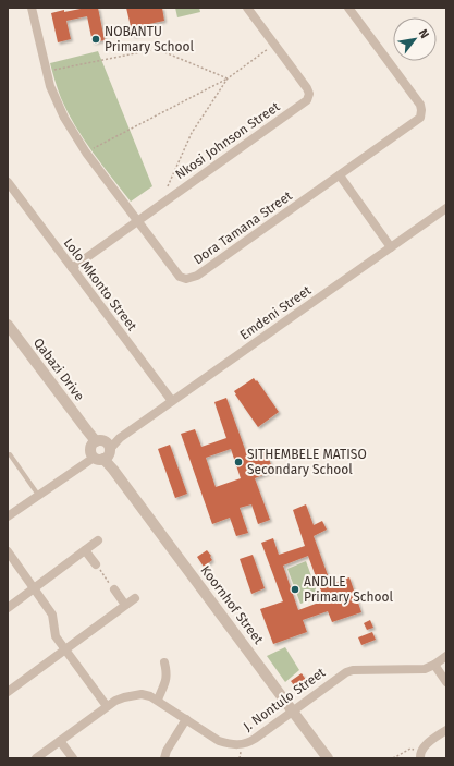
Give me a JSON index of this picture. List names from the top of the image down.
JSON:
{
  "streets": {
    "street": [
      "Nkosi Johnson Street",
      "Dora Tamana Street",
      "Lolo Mkonto Street",
      "Emdeni Street",
      "Qabazi Drive",
      "Koornhof Street",
      "J. Nontulo Street"
    ]
  },
  "crossings": [
    ["Nkosi Johnson Street", "Dora Tamana Street"],
    ["Nkosi Johnson Street", "Lolo Mkonto Street"],
    ["Lolo Mkonto Street", "Emdeni Street"],
    ["Emdeni Street", "Qabazi Drive"],
    ["Emdeni Street", "Koornhof Street"],
    ["Qabazi Drive", "Koornhof Street"],
    ["Koornhof Street", "J. Nontulo Street"]
  ],
  "places": ["NOBANTU Primary School", "SITHEMBELE MATISO Secondary School", "ANDILE Primary School"],
  "north": "top right"
}
